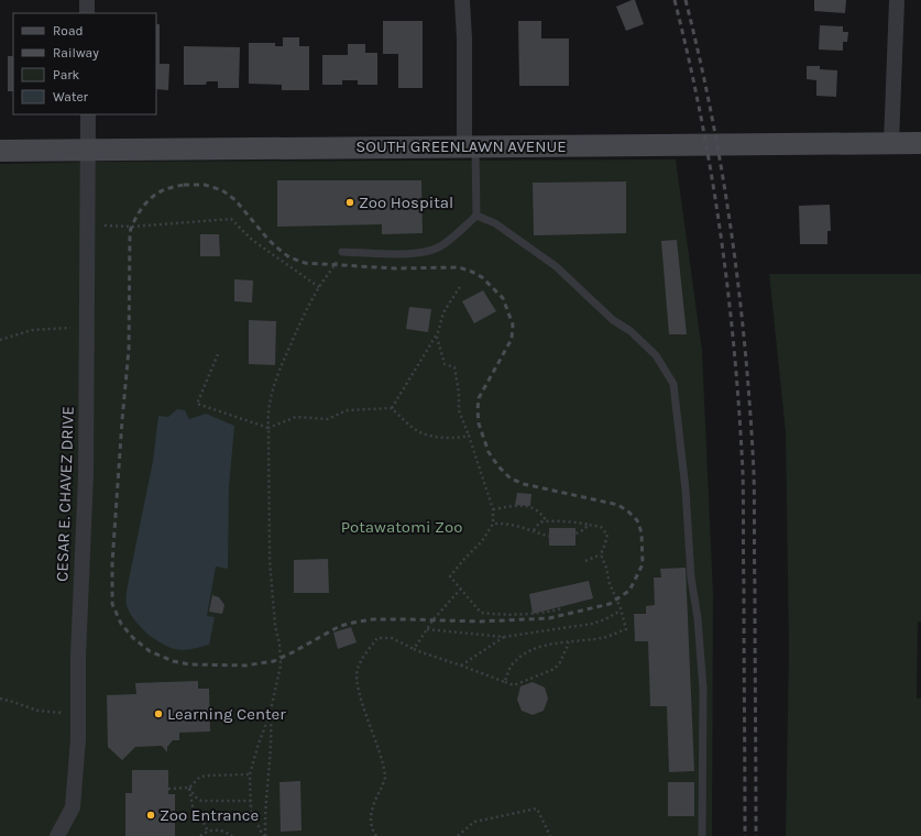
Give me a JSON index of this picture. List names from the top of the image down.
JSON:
{
  "streets": {
    "street": ["SOUTH GREENLAWN AVENUE", "CESAR E. CHAVEZ DRIVE"]
  },
  "crossings": [
    ["SOUTH GREENLAWN AVENUE", "CESAR E. CHAVEZ DRIVE"]
  ],
  "parks": ["Potawatomi Zoo"],
  "places": ["Zoo Hospital", "Learning Center", "Zoo Entrance"],
  "legend": [
    "Road",
    "Railway",
    "Park",
    "Water"
  ]
}
